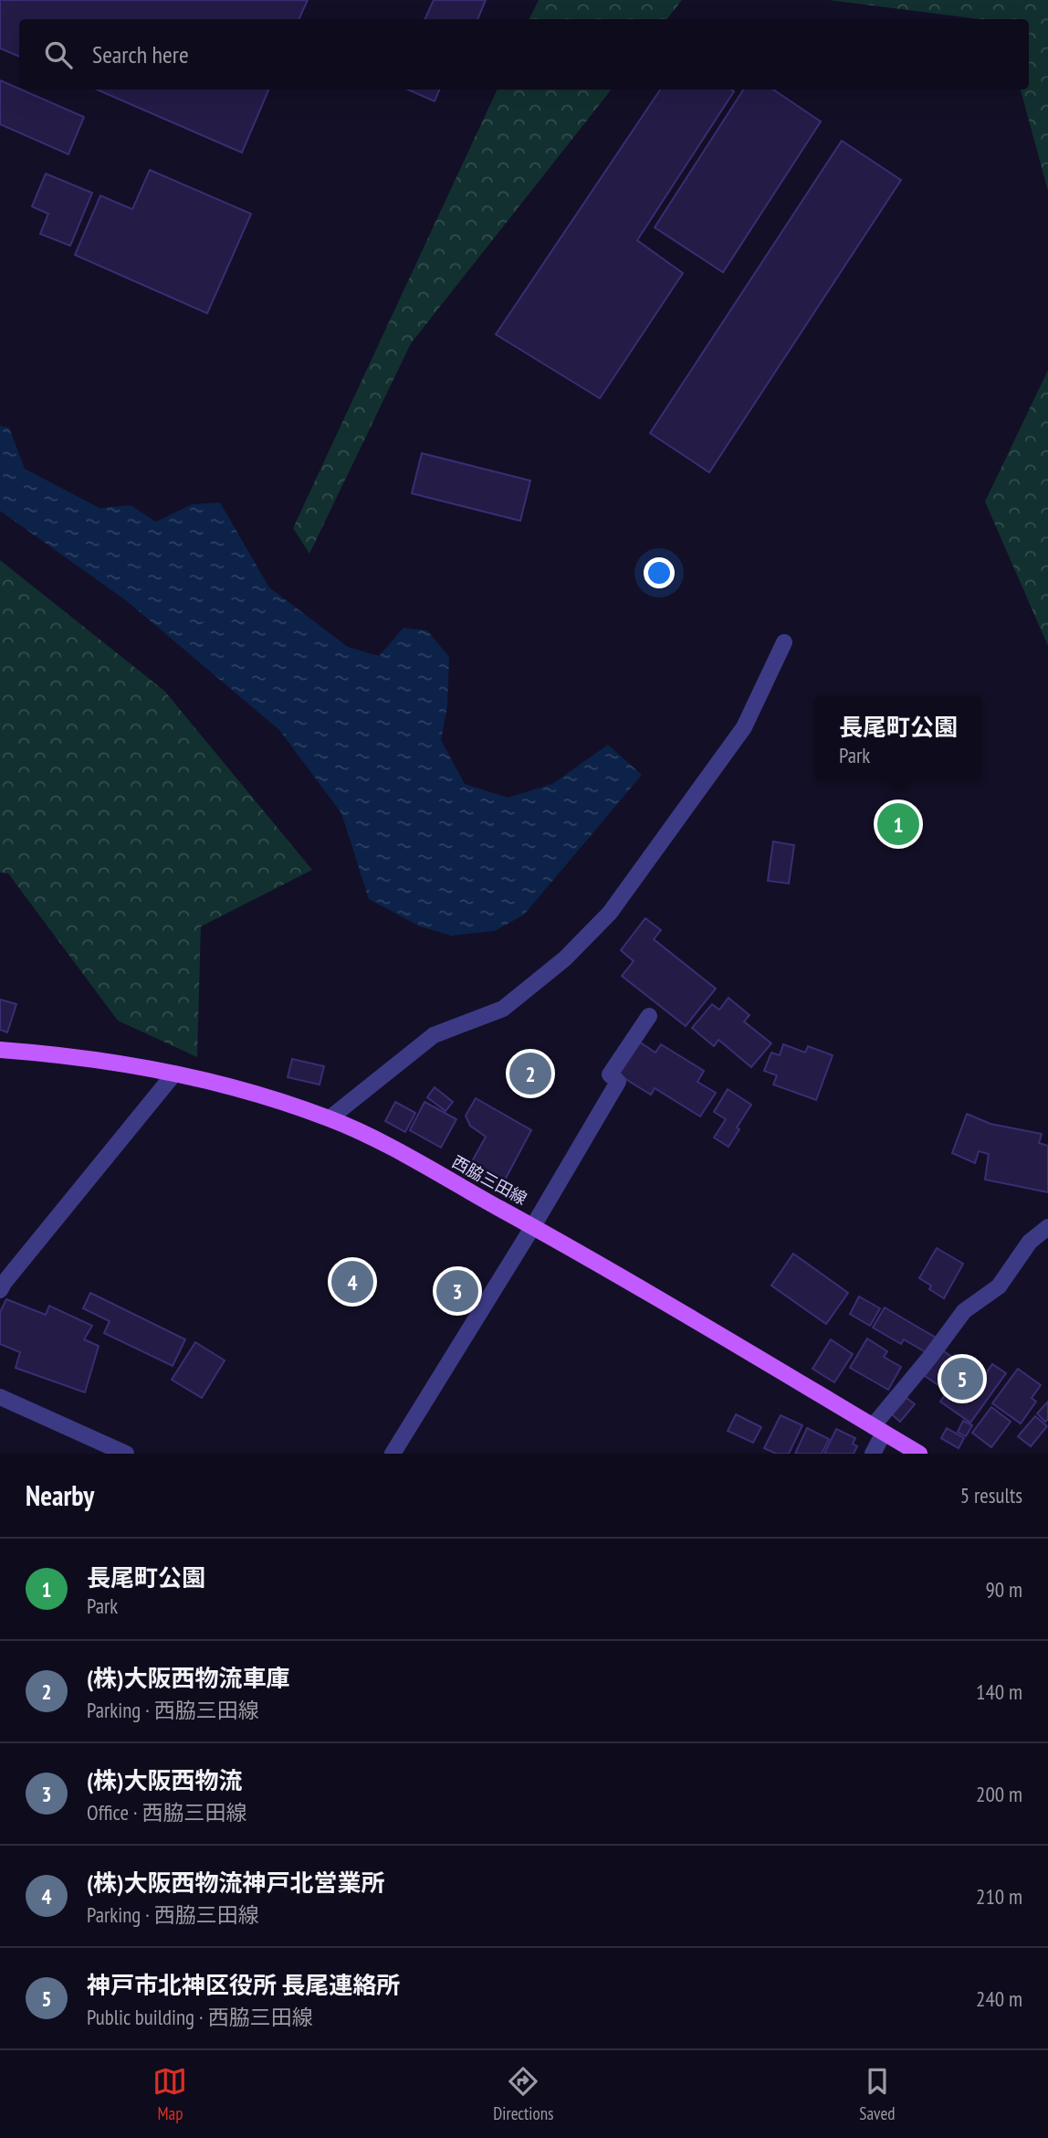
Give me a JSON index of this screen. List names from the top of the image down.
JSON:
{
  "streets": {
    "main road": ["西脇三田線"]
  },
  "page": {
    "search": "Search here",
    "popup": ["長尾町公園", "Park"],
    "pins": [
      "1",
      "2",
      "4",
      "3",
      "5"
    ],
    "heading": ["Nearby", "5 results"],
    "list": [
      {
        "mark": "1",
        "name": "長尾町公園",
        "note": "Park",
        "value": "90 m"
      },
      {
        "mark": "2",
        "name": "(株)大阪西物流車庫",
        "note": "Parking · 西脇三田線",
        "value": "140 m"
      },
      {
        "mark": "3",
        "name": "(株)大阪西物流",
        "note": "Office · 西脇三田線",
        "value": "200 m"
      },
      {
        "mark": "4",
        "name": "(株)大阪西物流神戸北営業所",
        "note": "Parking · 西脇三田線",
        "value": "210 m"
      },
      {
        "mark": "5",
        "name": "神戸市北神区役所 長尾連絡所",
        "note": "Public building · 西脇三田線",
        "value": "240 m"
      }
    ],
    "nav": ["Map", "Directions", "Saved"]
  }
}
